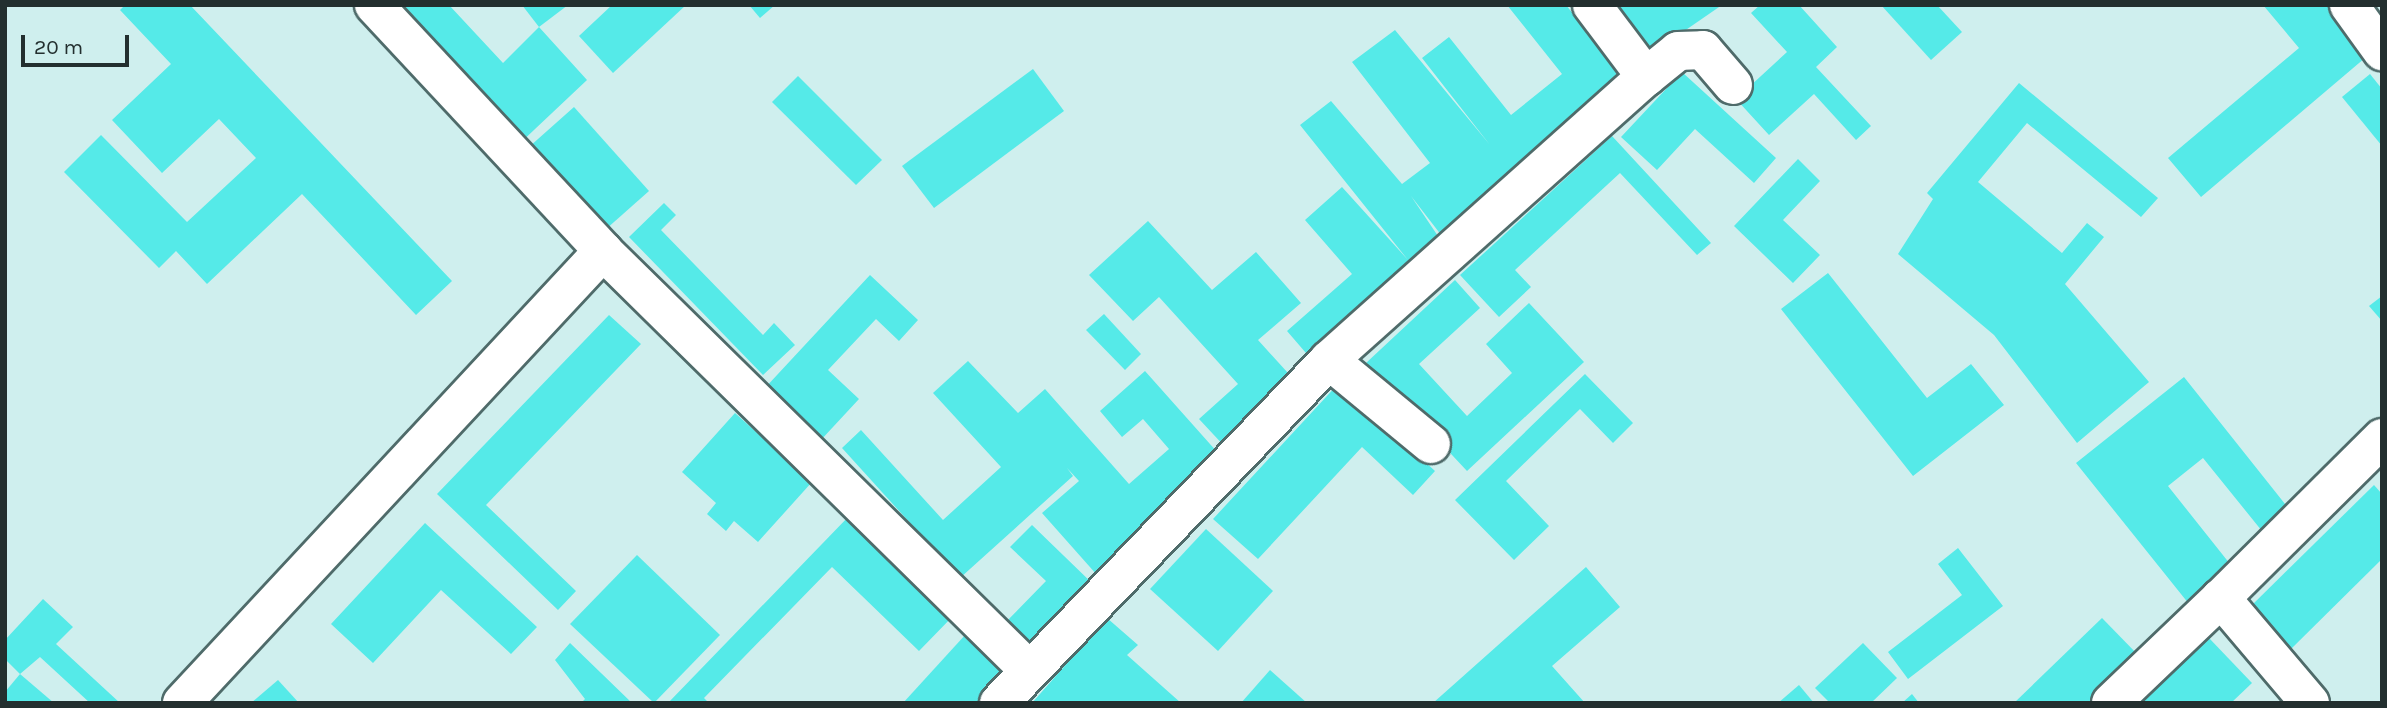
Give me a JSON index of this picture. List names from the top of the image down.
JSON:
{
  "scale_bar": "20 m"
}
